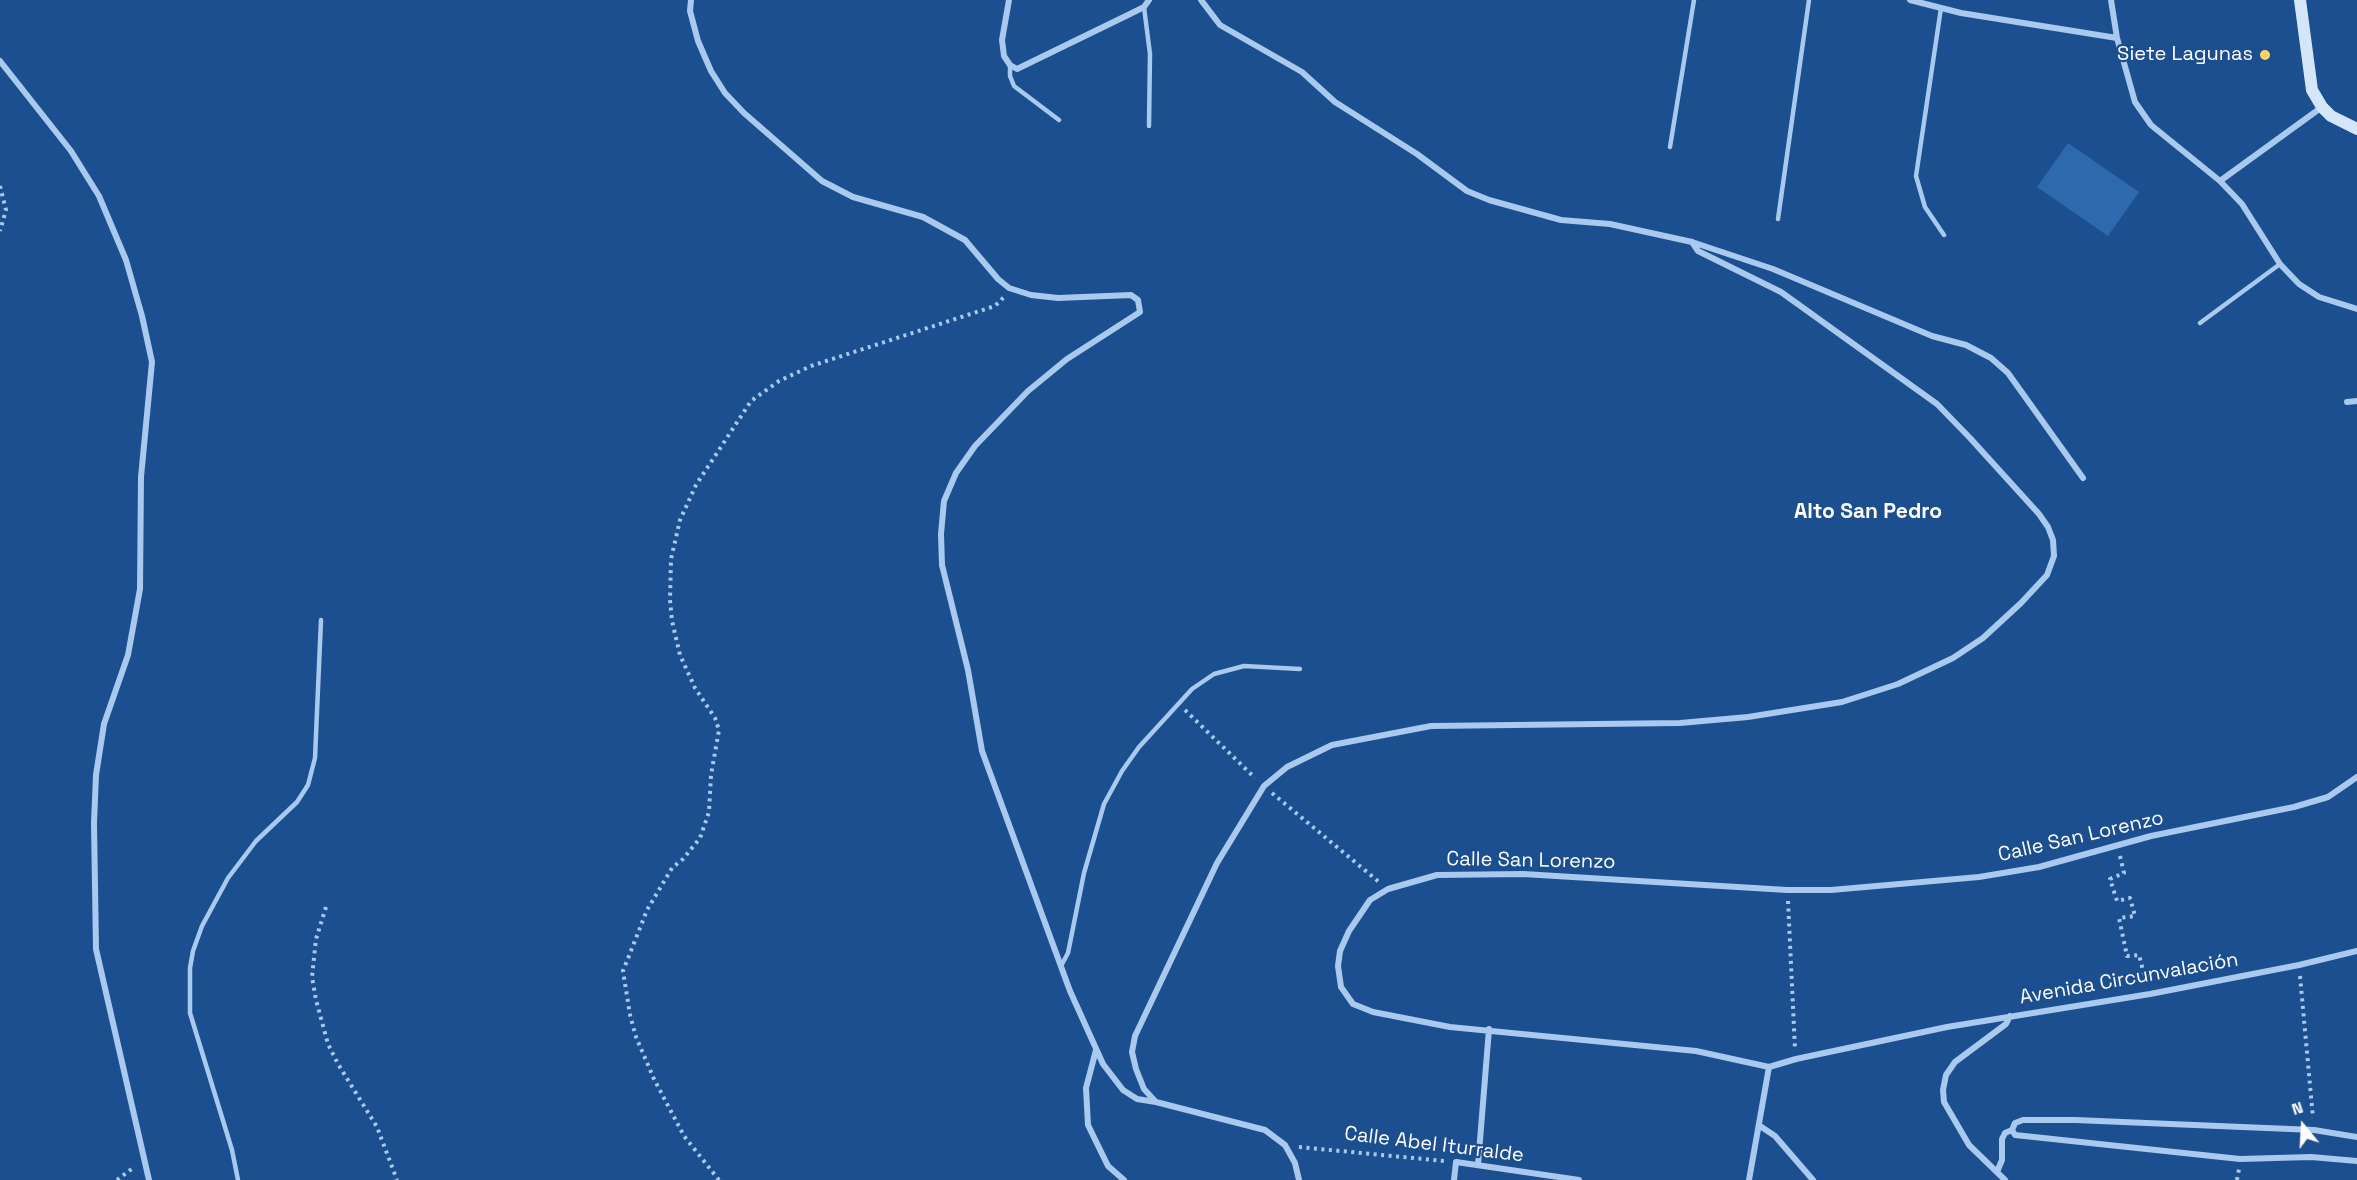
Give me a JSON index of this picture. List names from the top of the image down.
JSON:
{
  "streets": {
    "street": ["Calle San Lorenzo", "Avenida Circunvalación", "Calle Abel Iturralde"]
  },
  "crossings": [
    ["Calle San Lorenzo", "Avenida Circunvalación"]
  ],
  "districts": ["Alto San Pedro"],
  "places": ["Siete Lagunas"],
  "north": "top"
}
